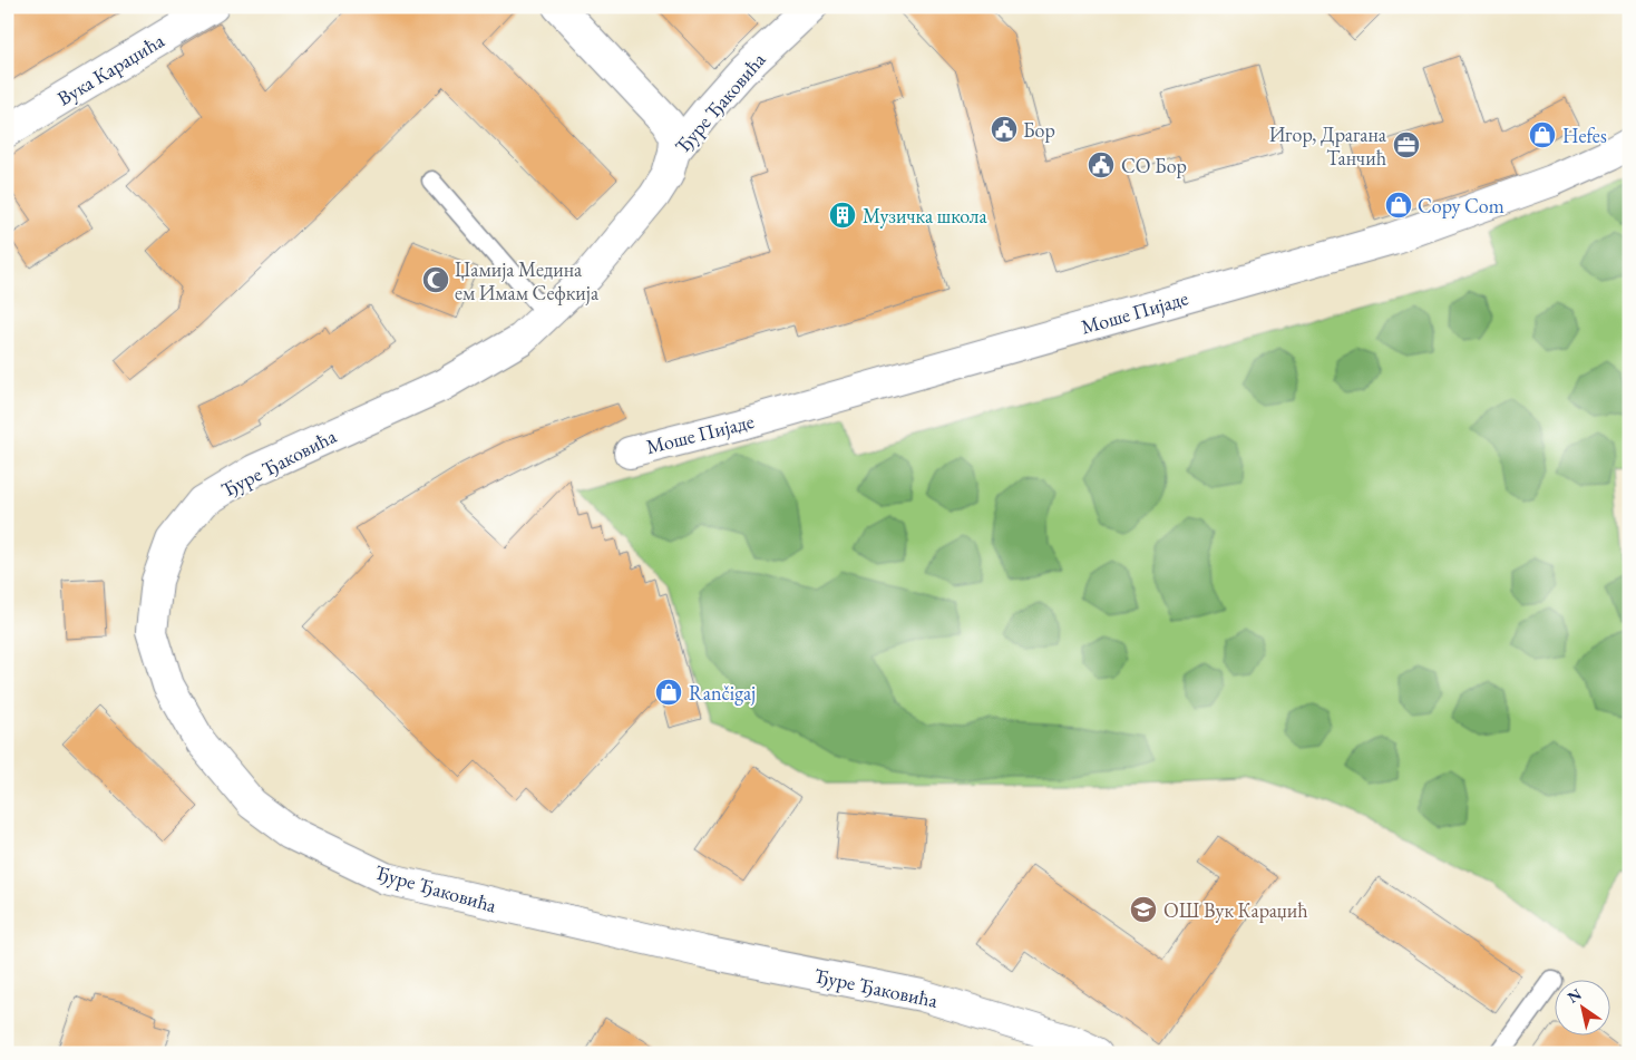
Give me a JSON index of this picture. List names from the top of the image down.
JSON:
{
  "streets": {
    "street": ["Вука Караџића", "Ђуре Ђаковића", "Моше Пијаде"]
  },
  "places": {
    "public building": ["Бор", "СО Бор"],
    "shop": ["Hefes", "Copy Com", "Rančigaj"],
    "office": ["Игор, Драгана Танчић"],
    "building": ["Музичка школа"],
    "mosque": ["Џамија Медина ем Имам Сефкија"],
    "school or university": ["ОШ Вук Караџић"]
  },
  "north": "top left"
}
